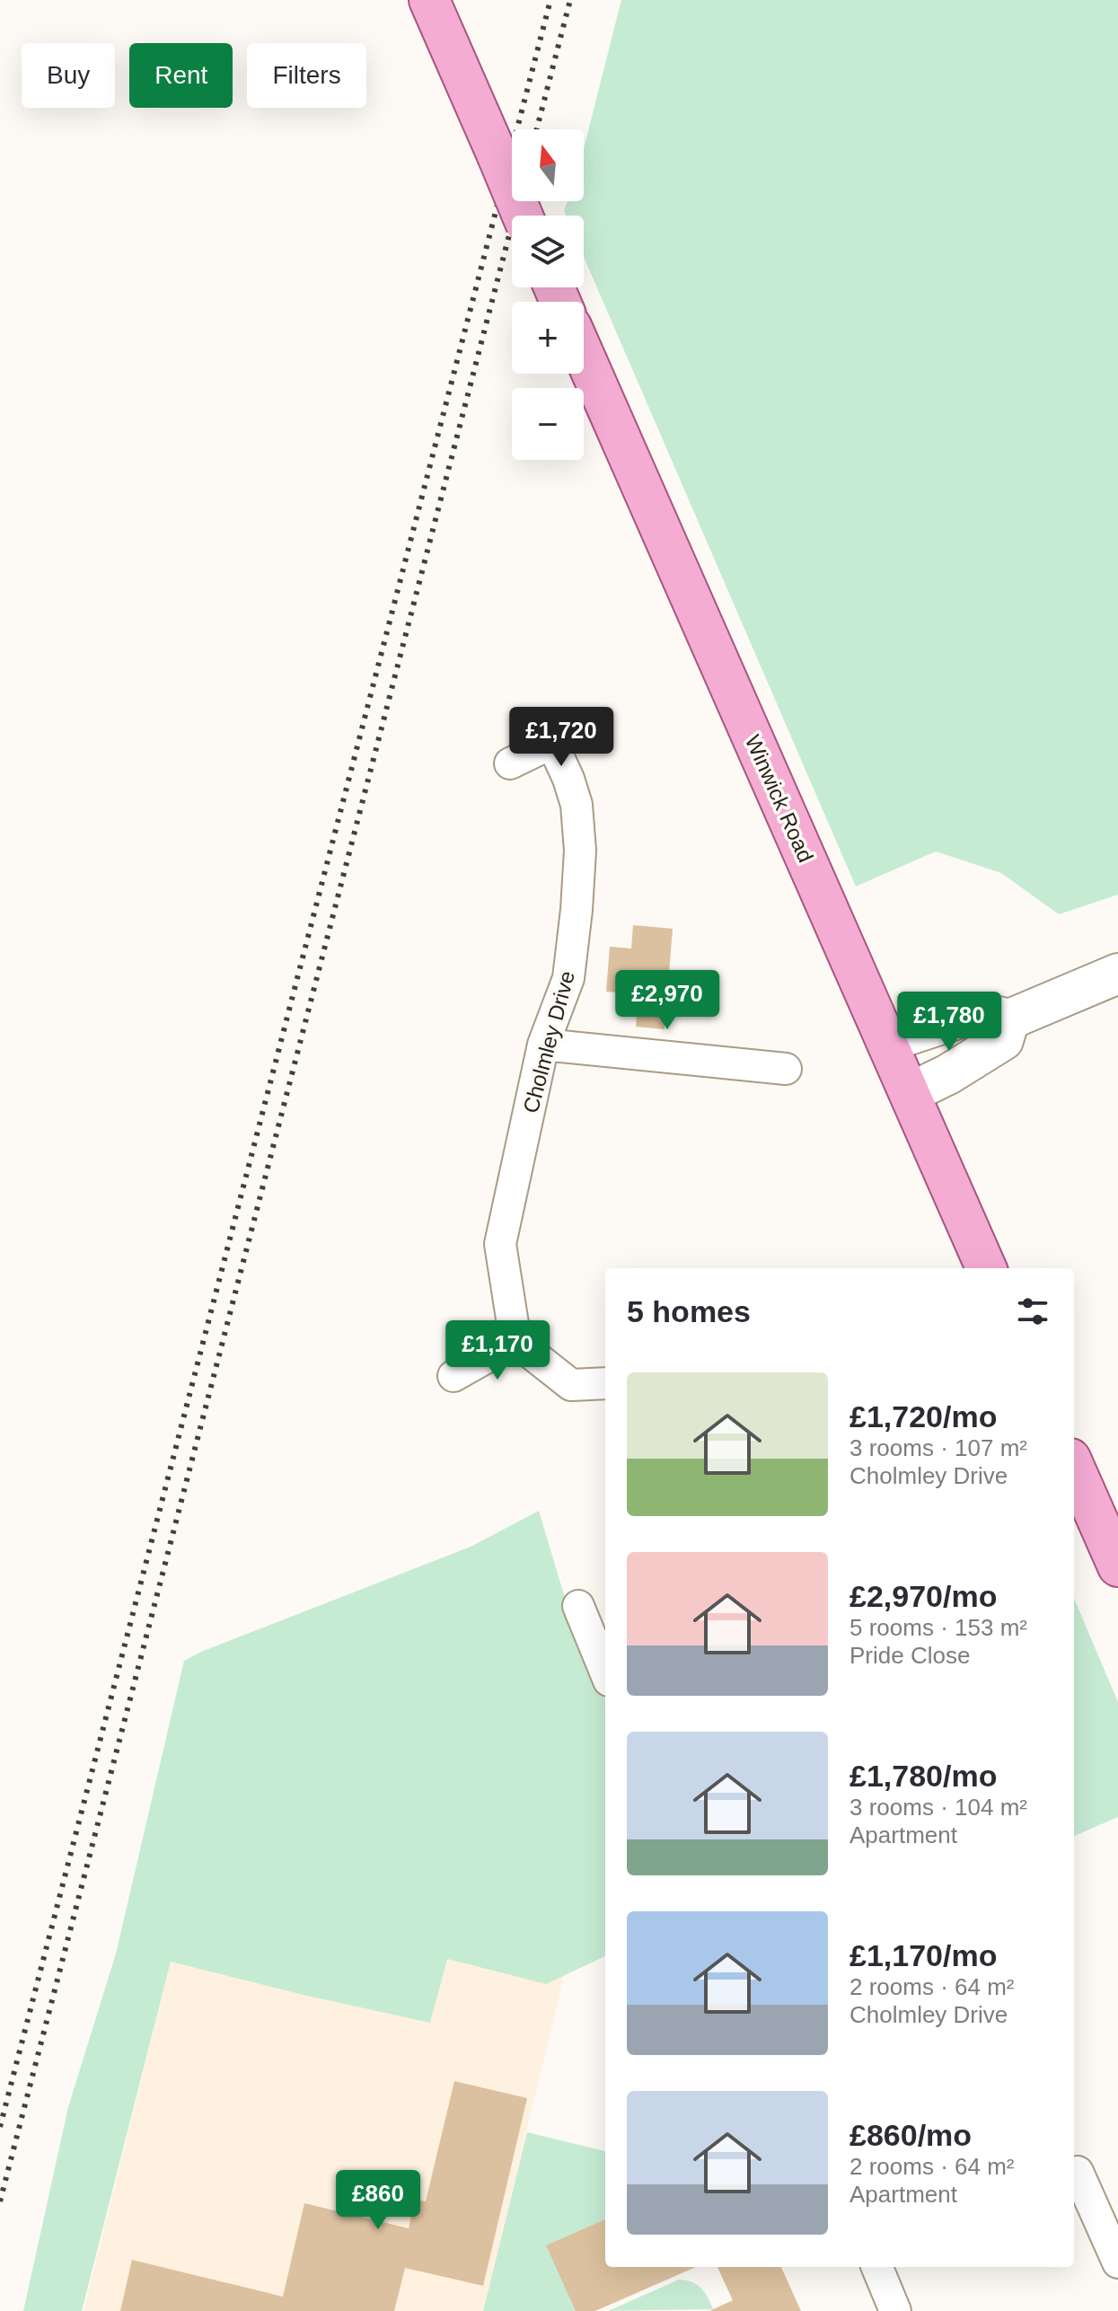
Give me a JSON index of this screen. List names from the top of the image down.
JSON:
{
  "streets": {
    "main road": ["Winwick Road"],
    "street": ["Cholmley Drive"]
  },
  "north": "top",
  "page": {
    "chip": ["Buy", "Rent", "Filters"],
    "map_buttons": ["+", "−"],
    "price": [
      "£1,720",
      "£2,970",
      "£1,780",
      "£1,170",
      "£860"
    ],
    "heading": "5 homes",
    "list": [
      {
        "name": "£1,720/mo",
        "note": "3 rooms · 107 m² · Cholmley Drive"
      },
      {
        "name": "£2,970/mo",
        "note": "5 rooms · 153 m² · Pride Close"
      },
      {
        "name": "£1,780/mo",
        "note": "3 rooms · 104 m² · Apartment"
      },
      {
        "name": "£1,170/mo",
        "note": "2 rooms · 64 m² · Cholmley Drive"
      },
      {
        "name": "£860/mo",
        "note": "2 rooms · 64 m² · Apartment"
      }
    ]
  }
}
